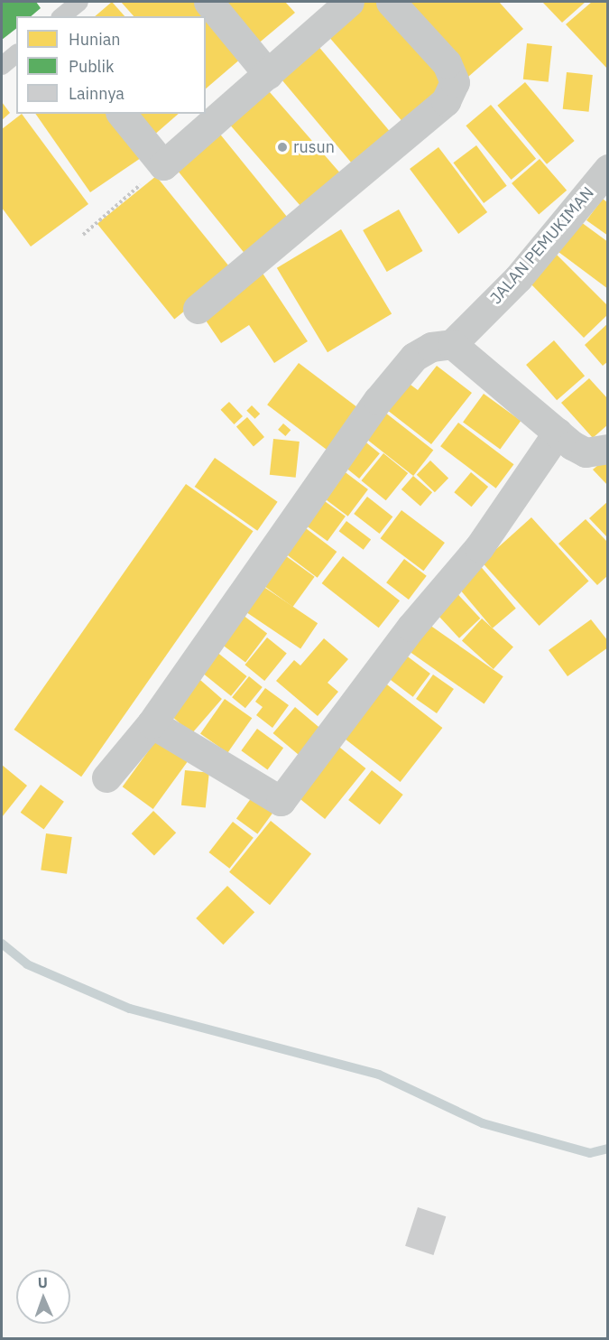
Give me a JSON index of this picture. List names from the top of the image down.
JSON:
{
  "streets": {
    "street": ["JALAN PEMUKIMAN"]
  },
  "places": ["rusun"],
  "legend": ["Hunian", "Publik", "Lainnya"],
  "north": "top"
}
